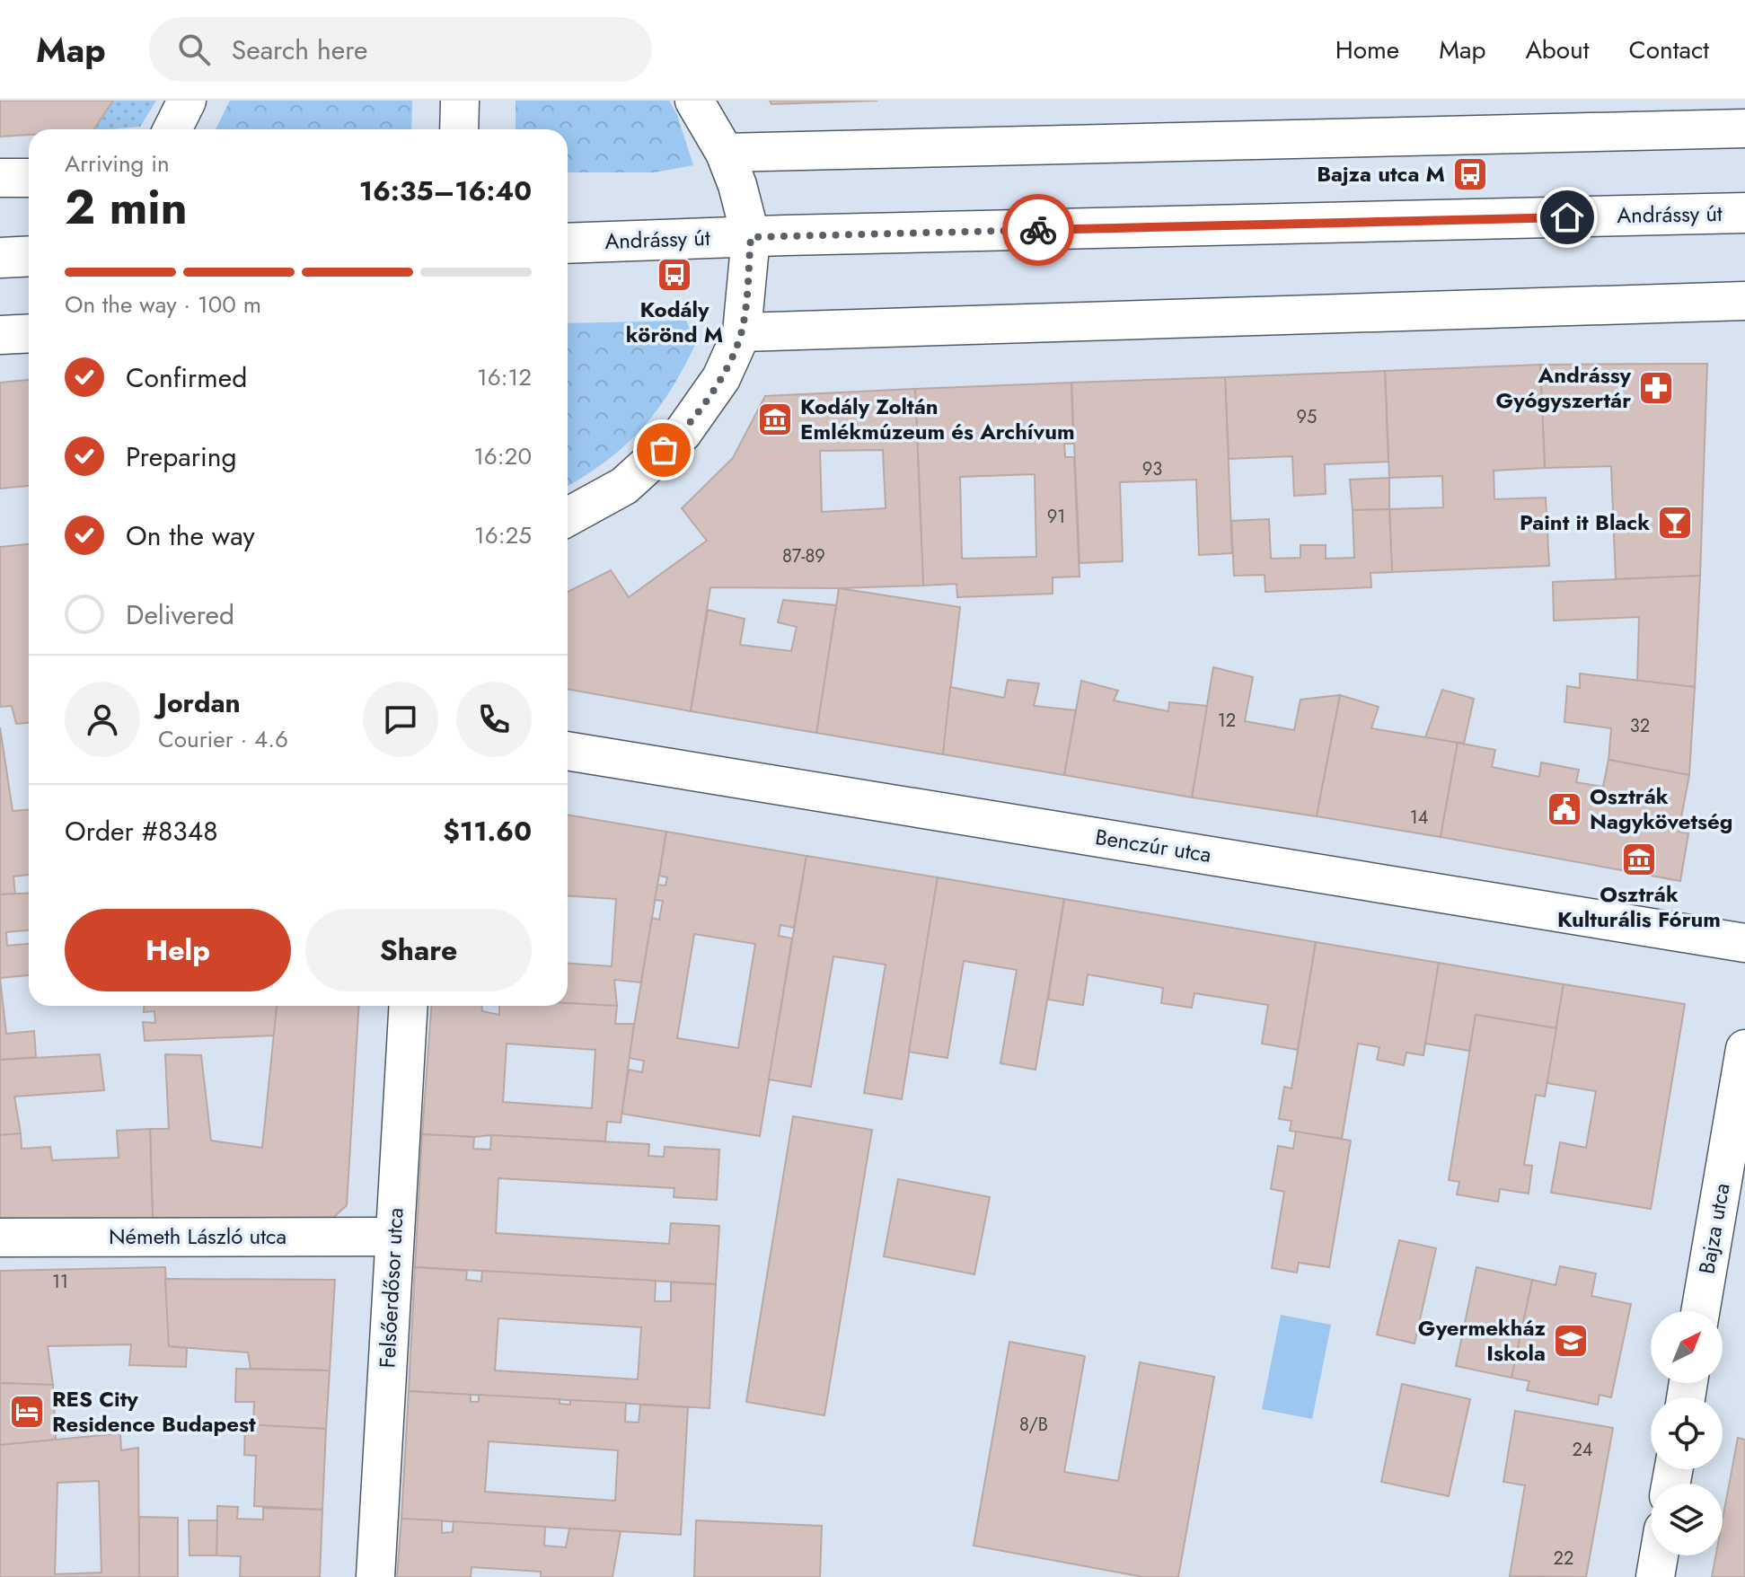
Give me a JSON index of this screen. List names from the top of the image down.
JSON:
{
  "streets": {
    "main road": ["Andrássy út"],
    "street": [
      "Benczúr utca",
      "Bajza utca",
      "Németh László utca",
      "Felsőerdősor utca"
    ]
  },
  "crossings": [
    ["Németh László utca", "Felsőerdősor utca"]
  ],
  "places": {
    "bus stop": ["Bajza utca M", "Kodály körönd M"],
    "pharmacy": ["Andrássy Gyógyszertár"],
    "museum": ["Kodály Zoltán Emlékmúzeum és Archívum", "Osztrák Kulturális Fórum"],
    "bar": ["Paint it Black"],
    "public building": ["Osztrák Nagykövetség"],
    "school or university": ["Gyermekház Iskola"],
    "hotel": ["RES City Residence Budapest"]
  },
  "house_numbers": [
    "95",
    "93",
    "91",
    "87-89",
    "12",
    "32",
    "14",
    "11",
    "8/B",
    "24",
    "22"
  ],
  "north": "top right",
  "page": {
    "header": "Map",
    "search": "Search here",
    "nav": [
      "Home",
      "Map",
      "About",
      "Contact"
    ],
    "heading": ["2 min", "Arriving in", "16:35–16:40"],
    "panel": [
      "Jordan",
      "Courier · 4.6",
      "Order #8348",
      "$11.60"
    ],
    "bar": "On the way · 100 m",
    "list": [
      ["Confirmed", "16:12"],
      ["Preparing", "16:20"],
      ["On the way", "16:25"],
      "Delivered"
    ],
    "buttons": ["Help", "Share"]
  }
}
